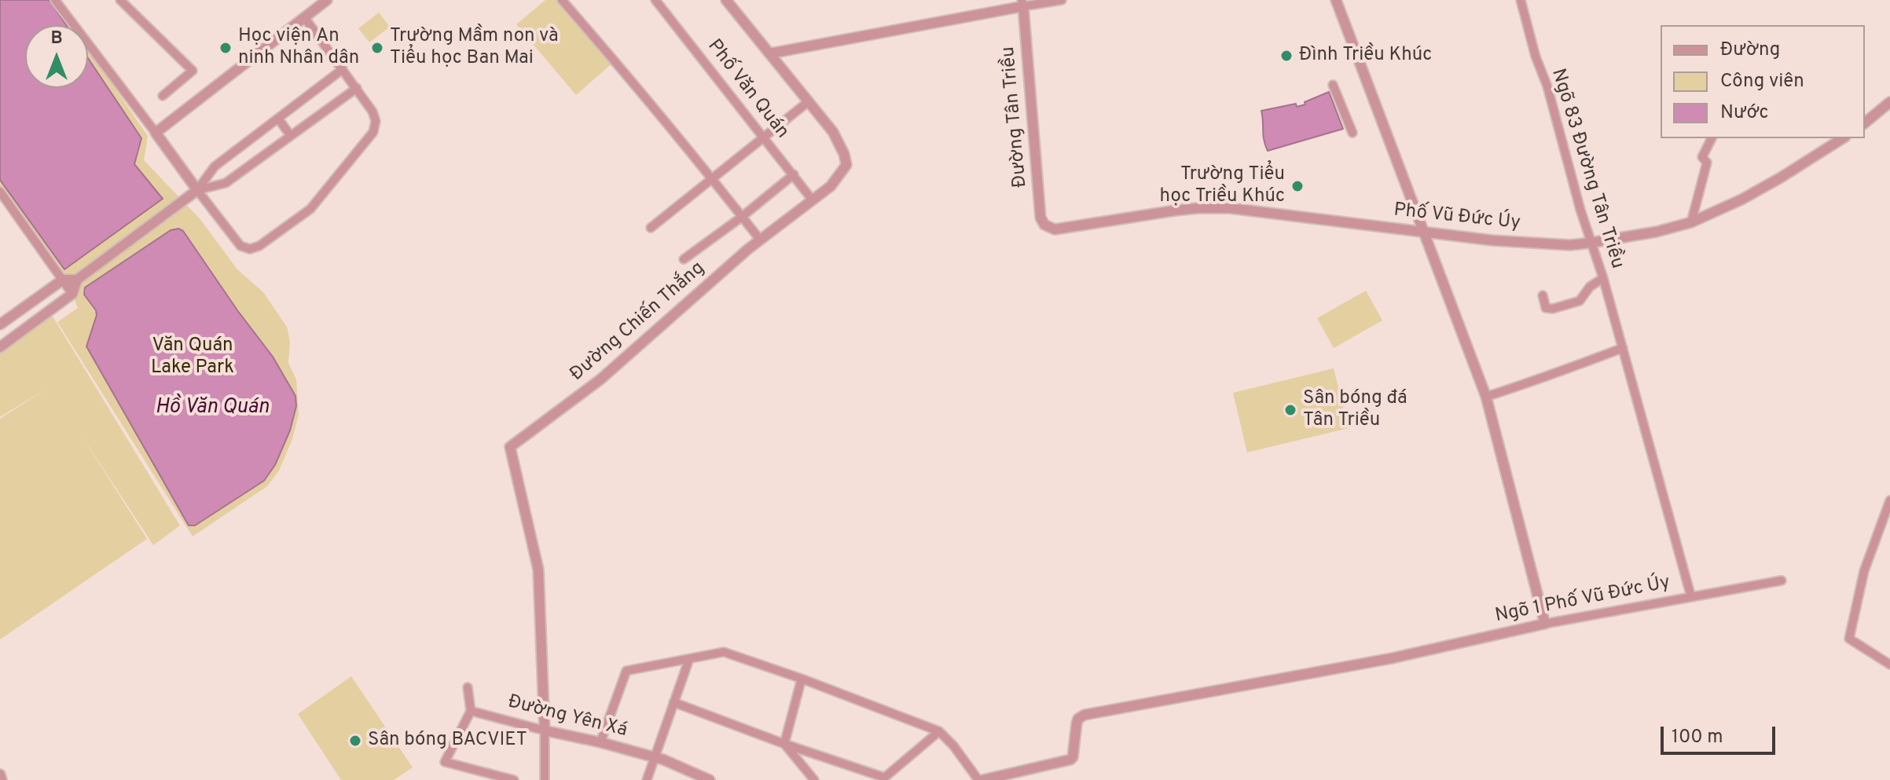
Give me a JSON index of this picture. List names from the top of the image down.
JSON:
{
  "streets": {
    "street": [
      "Phố Văn Quán",
      "Đường Tân Triều",
      "Ngõ 83 Đường Tân Triều",
      "Phố Vũ Đức Úy",
      "Đường Chiến Thắng",
      "Ngõ 1 Phố Vũ Đức Úy",
      "Đường Yên Xá"
    ]
  },
  "crossings": [
    ["Phố Văn Quán", "Đường Chiến Thắng"],
    ["Đường Tân Triều", "Phố Vũ Đức Úy"],
    ["Ngõ 83 Đường Tân Triều", "Phố Vũ Đức Úy"],
    ["Ngõ 83 Đường Tân Triều", "Ngõ 1 Phố Vũ Đức Úy"],
    ["Đường Chiến Thắng", "Đường Yên Xá"]
  ],
  "water": ["Hồ Văn Quán"],
  "parks": ["Văn Quán Lake Park"],
  "places": [
    "Học viện An ninh Nhân dân",
    "Trường Mầm non và Tiểu học Ban Mai",
    "Đình Triều Khúc",
    "Trường Tiểu học Triều Khúc",
    "Sân bóng đá Tân Triều",
    "Sân bóng BACVIET"
  ],
  "legend": ["Đường", "Công viên", "Nước"],
  "scale_bar": "100 m",
  "north": "top"
}
